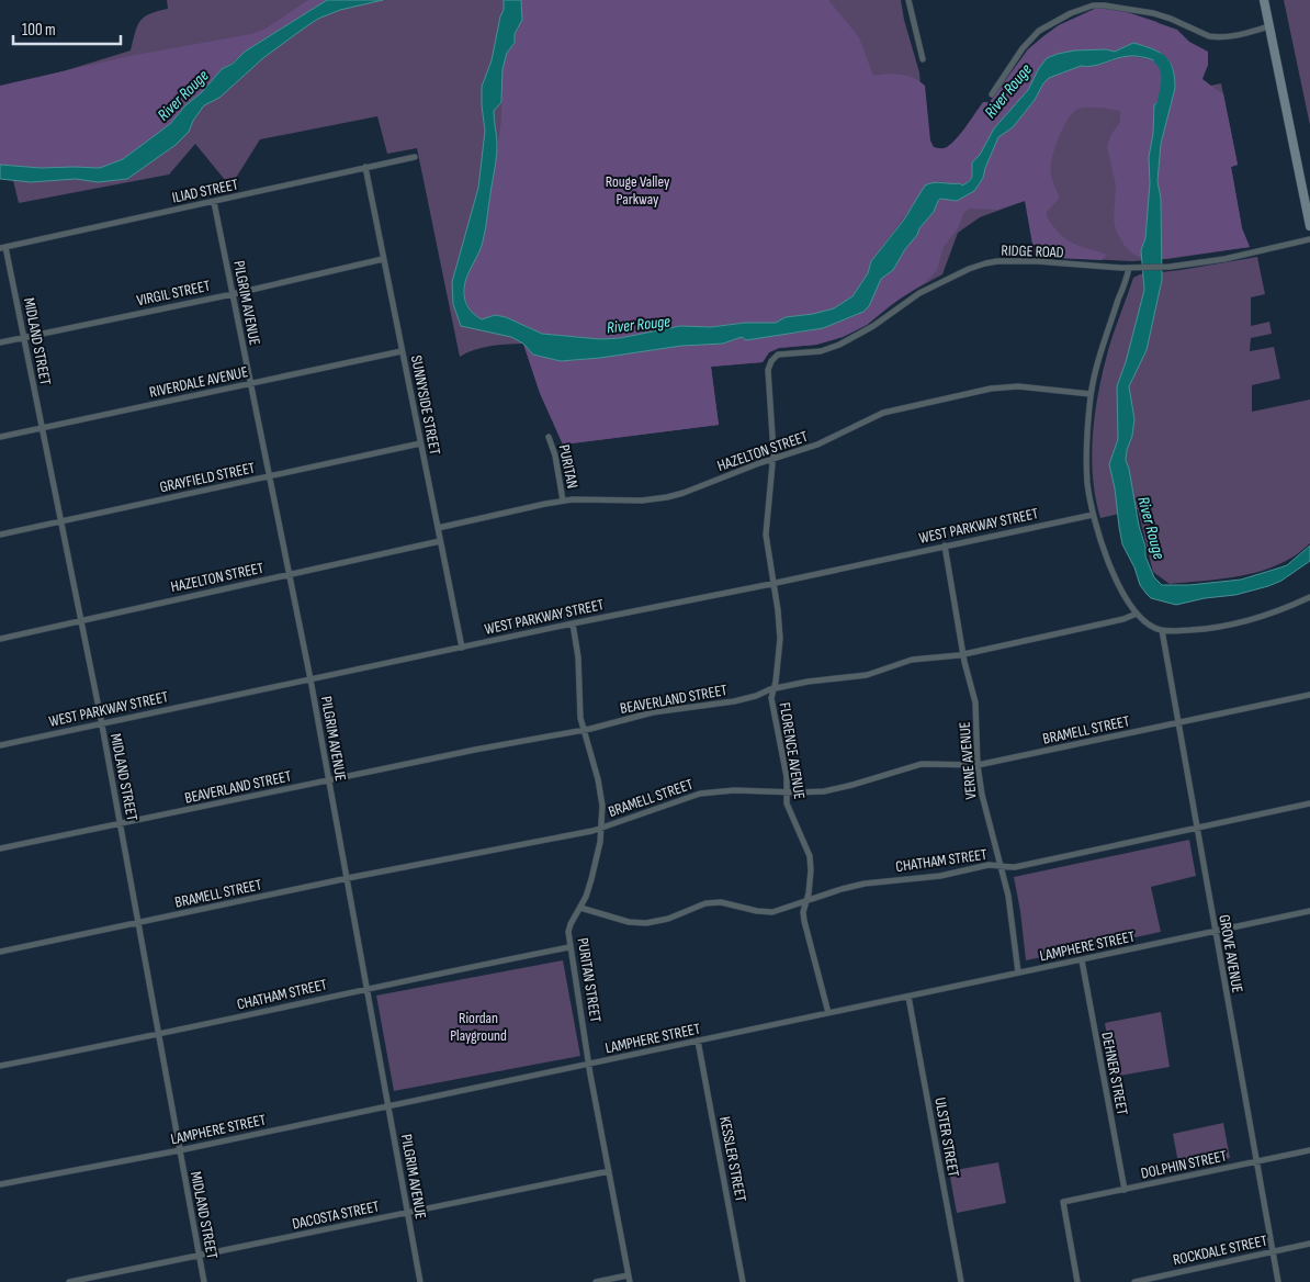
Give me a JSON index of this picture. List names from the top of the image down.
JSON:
{
  "streets": {
    "street": [
      "ILIAD STREET",
      "RIDGE ROAD",
      "VIRGIL STREET",
      "PILGRIM AVENUE",
      "MIDLAND STREET",
      "RIVERDALE AVENUE",
      "SUNNYSIDE STREET",
      "HAZELTON STREET",
      "PURITAN",
      "GRAYFIELD STREET",
      "WEST PARKWAY STREET",
      "BEAVERLAND STREET",
      "BRAMELL STREET",
      "FLORENCE AVENUE",
      "VERNE AVENUE",
      "CHATHAM STREET",
      "LAMPHERE STREET",
      "GROVE AVENUE",
      "PURITAN STREET",
      "DEHNER STREET",
      "ULSTER STREET",
      "KESSLER STREET",
      "DOLPHIN STREET",
      "DACOSTA STREET",
      "ROCKDALE STREET"
    ]
  },
  "crossings": [
    ["ILIAD STREET", "PILGRIM AVENUE"],
    ["ILIAD STREET", "MIDLAND STREET"],
    ["ILIAD STREET", "SUNNYSIDE STREET"],
    ["RIDGE ROAD", "FLORENCE AVENUE"],
    ["VIRGIL STREET", "PILGRIM AVENUE"],
    ["VIRGIL STREET", "MIDLAND STREET"],
    ["VIRGIL STREET", "SUNNYSIDE STREET"],
    ["PILGRIM AVENUE", "RIVERDALE AVENUE"],
    ["PILGRIM AVENUE", "HAZELTON STREET"],
    ["PILGRIM AVENUE", "GRAYFIELD STREET"],
    ["PILGRIM AVENUE", "WEST PARKWAY STREET"],
    ["PILGRIM AVENUE", "BEAVERLAND STREET"],
    ["PILGRIM AVENUE", "BRAMELL STREET"],
    ["PILGRIM AVENUE", "CHATHAM STREET"],
    ["PILGRIM AVENUE", "LAMPHERE STREET"],
    ["PILGRIM AVENUE", "DACOSTA STREET"],
    ["MIDLAND STREET", "RIVERDALE AVENUE"],
    ["MIDLAND STREET", "HAZELTON STREET"],
    ["MIDLAND STREET", "GRAYFIELD STREET"],
    ["MIDLAND STREET", "WEST PARKWAY STREET"],
    ["MIDLAND STREET", "BEAVERLAND STREET"],
    ["MIDLAND STREET", "BRAMELL STREET"],
    ["MIDLAND STREET", "CHATHAM STREET"],
    ["MIDLAND STREET", "LAMPHERE STREET"],
    ["MIDLAND STREET", "DACOSTA STREET"],
    ["RIVERDALE AVENUE", "SUNNYSIDE STREET"],
    ["SUNNYSIDE STREET", "HAZELTON STREET"],
    ["SUNNYSIDE STREET", "GRAYFIELD STREET"],
    ["SUNNYSIDE STREET", "WEST PARKWAY STREET"],
    ["HAZELTON STREET", "PURITAN"],
    ["HAZELTON STREET", "FLORENCE AVENUE"],
    ["WEST PARKWAY STREET", "FLORENCE AVENUE"],
    ["WEST PARKWAY STREET", "VERNE AVENUE"],
    ["WEST PARKWAY STREET", "PURITAN STREET"],
    ["BEAVERLAND STREET", "FLORENCE AVENUE"],
    ["BEAVERLAND STREET", "VERNE AVENUE"],
    ["BEAVERLAND STREET", "PURITAN STREET"],
    ["BRAMELL STREET", "FLORENCE AVENUE"],
    ["BRAMELL STREET", "VERNE AVENUE"],
    ["BRAMELL STREET", "GROVE AVENUE"],
    ["BRAMELL STREET", "PURITAN STREET"],
    ["FLORENCE AVENUE", "CHATHAM STREET"],
    ["FLORENCE AVENUE", "LAMPHERE STREET"],
    ["VERNE AVENUE", "CHATHAM STREET"],
    ["VERNE AVENUE", "LAMPHERE STREET"],
    ["CHATHAM STREET", "GROVE AVENUE"],
    ["CHATHAM STREET", "PURITAN STREET"],
    ["LAMPHERE STREET", "GROVE AVENUE"],
    ["LAMPHERE STREET", "PURITAN STREET"],
    ["LAMPHERE STREET", "DEHNER STREET"],
    ["LAMPHERE STREET", "ULSTER STREET"],
    ["LAMPHERE STREET", "KESSLER STREET"],
    ["GROVE AVENUE", "DOLPHIN STREET"],
    ["GROVE AVENUE", "ROCKDALE STREET"],
    ["PURITAN STREET", "DACOSTA STREET"],
    ["DEHNER STREET", "DOLPHIN STREET"]
  ],
  "water": ["River Rouge"],
  "parks": ["Rouge Valley Parkway", "Riordan Playground"],
  "scale_bar": "100 m"
}
